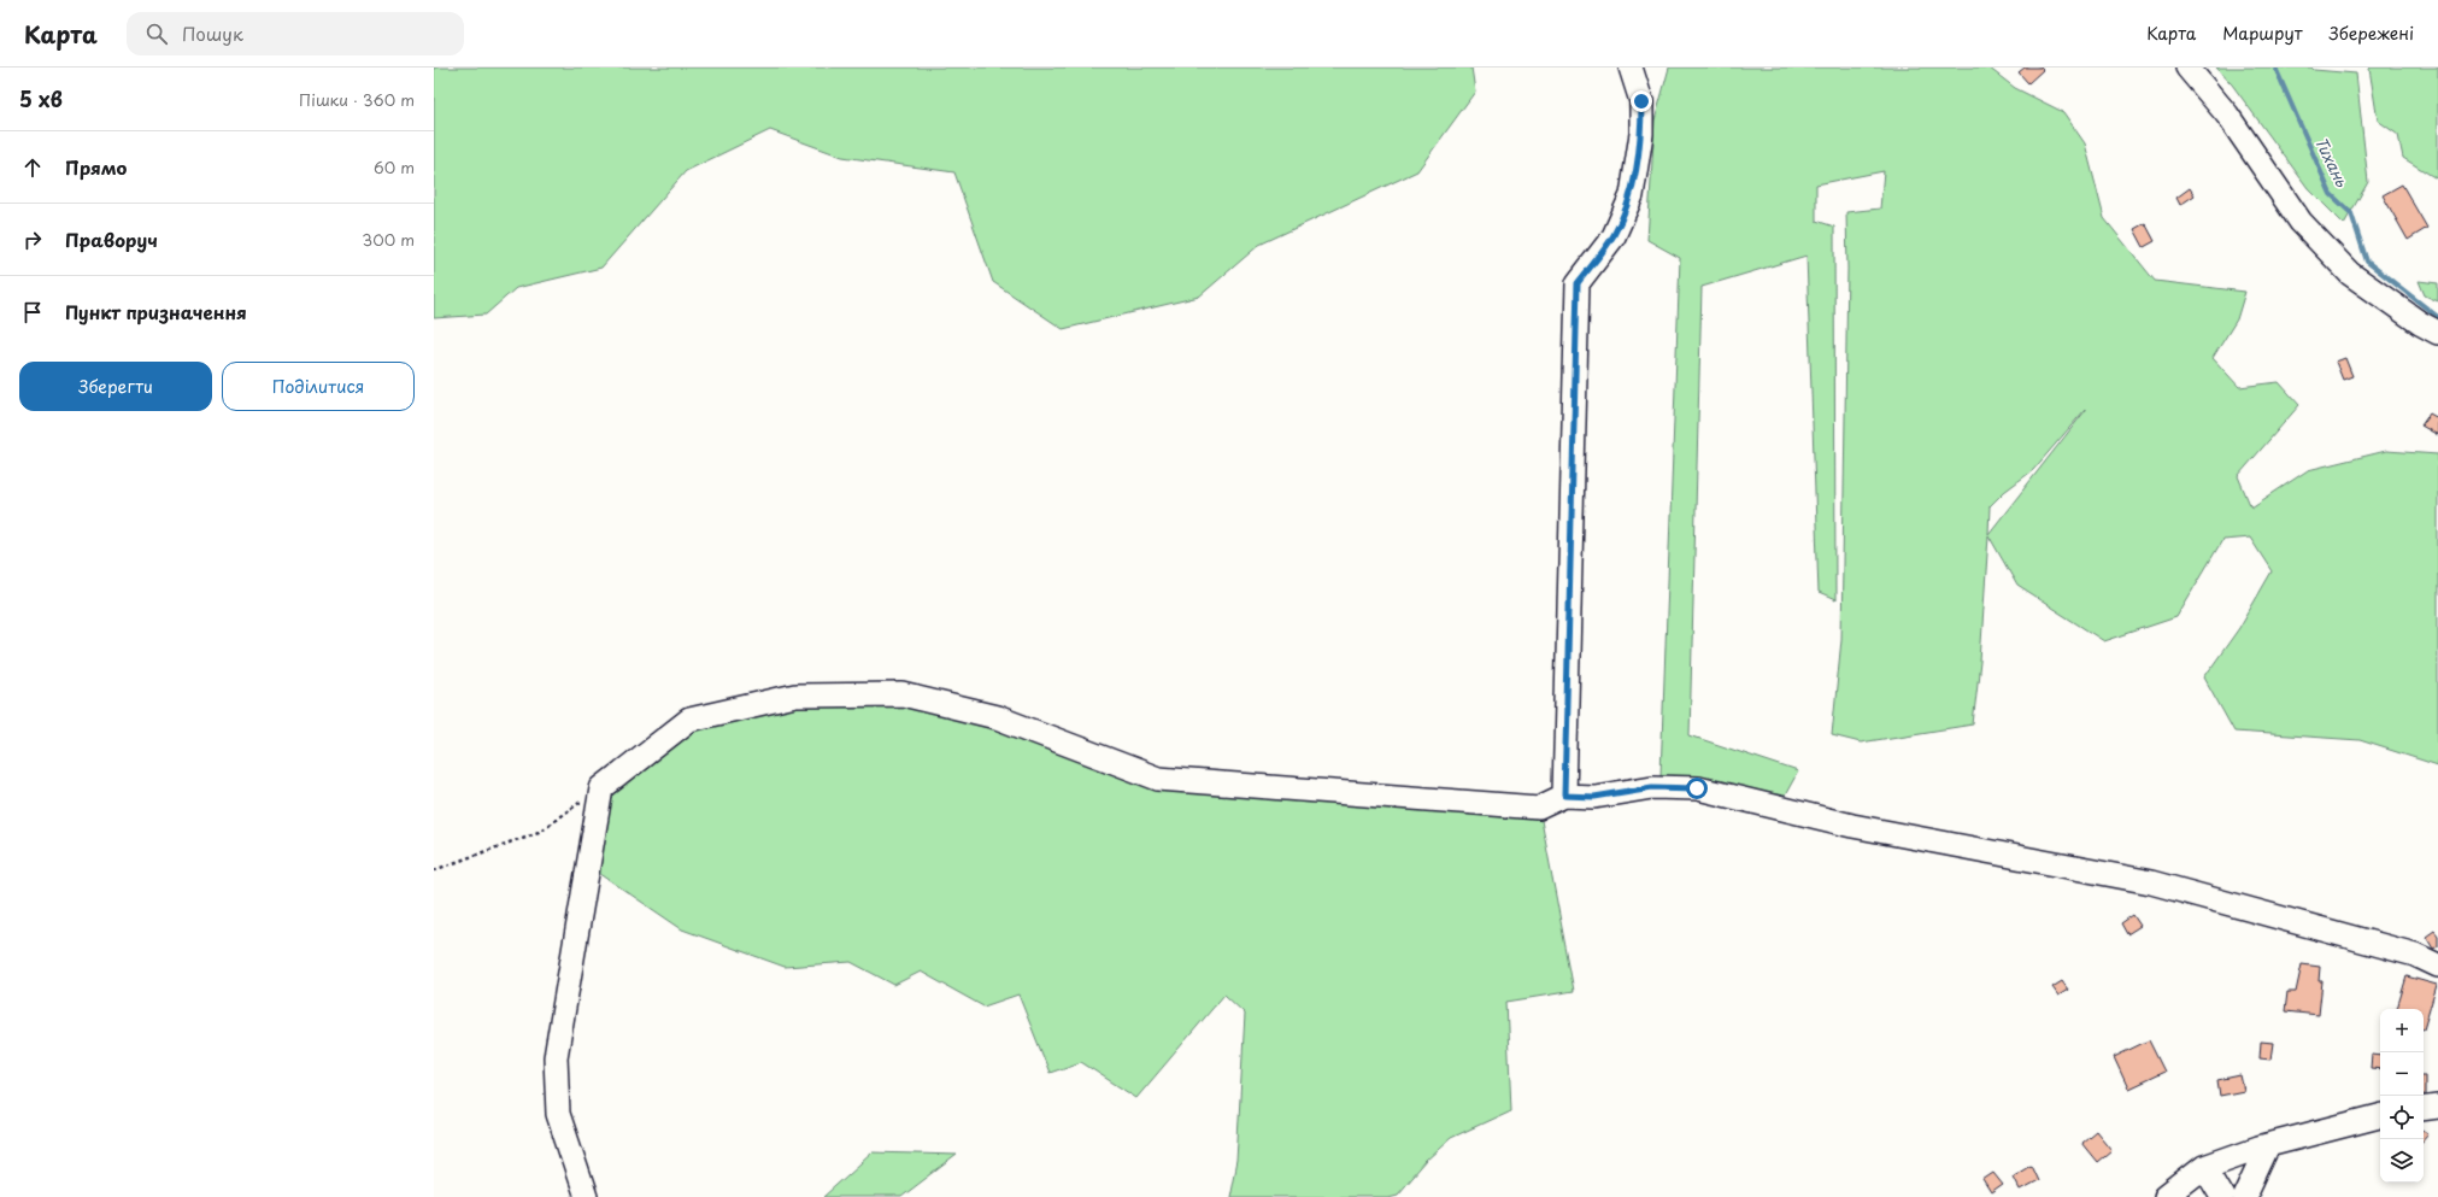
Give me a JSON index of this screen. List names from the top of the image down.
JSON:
{
  "water": ["Тихань"],
  "page": {
    "header": "Карта",
    "search": "Пошук",
    "nav": ["Карта", "Маршрут", "Збережені"],
    "heading": ["5 хв", "Пішки · 360 m"],
    "list": [
      ["Прямо", "60 m"],
      ["Праворуч", "300 m"],
      "Пункт призначення"
    ],
    "buttons": ["Зберегти", "Поділитися"],
    "map_buttons": ["+", "−"]
  }
}
